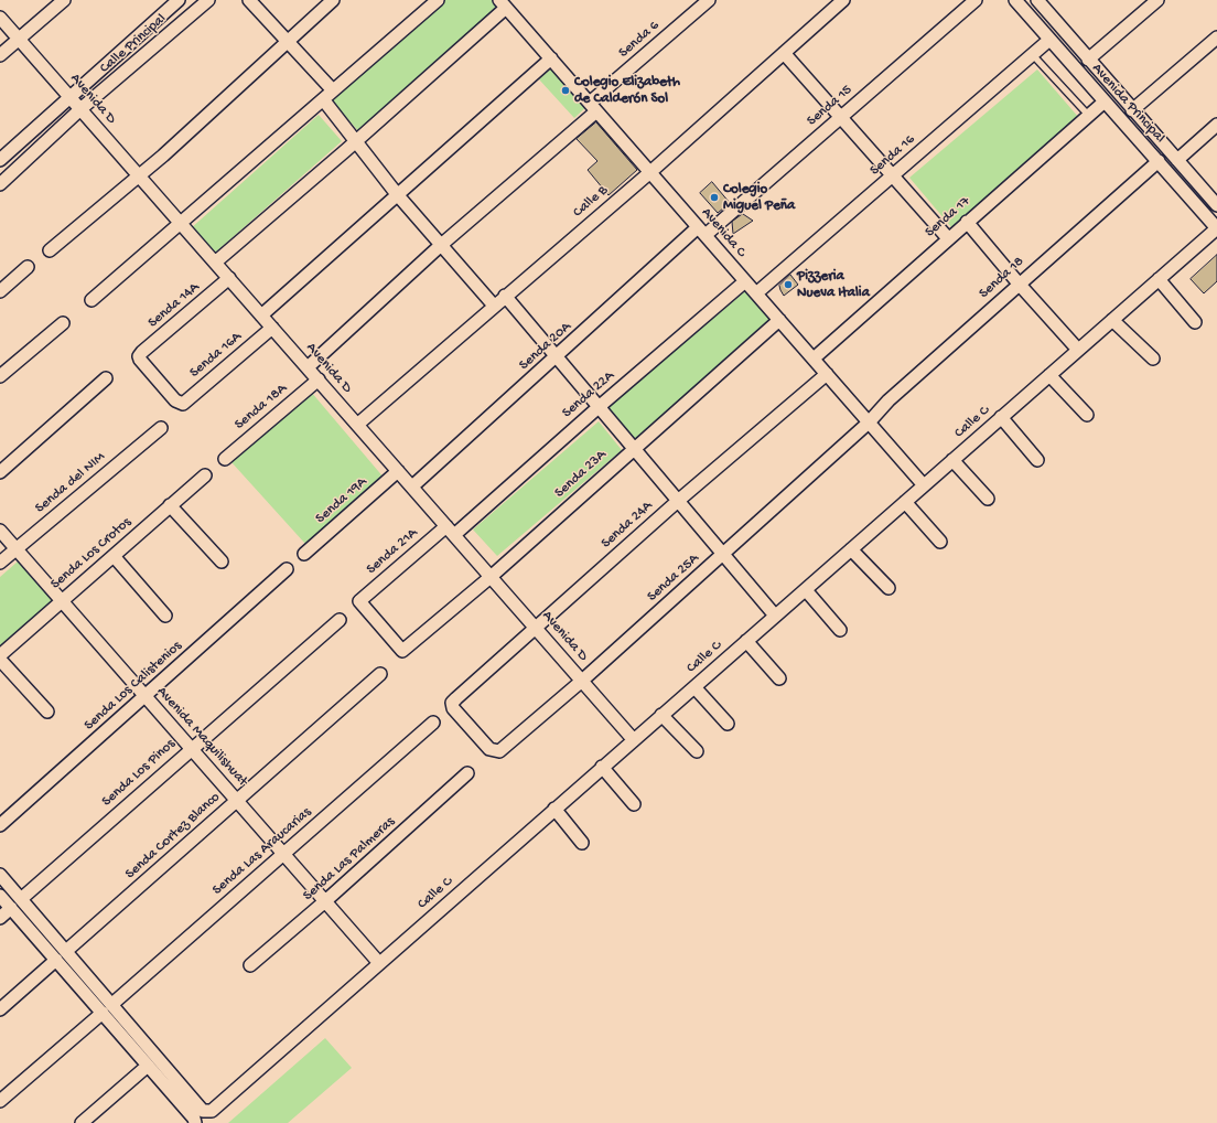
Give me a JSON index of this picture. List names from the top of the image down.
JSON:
{
  "streets": {
    "street": [
      "Senda 6",
      "Calle Principal",
      "Avenida D",
      "Avenida Principal",
      "Senda 15",
      "Senda 16",
      "Calle B",
      "Senda 17",
      "Avenida C",
      "Senda 18",
      "Senda 14A",
      "Senda 20A",
      "Senda 16A",
      "Senda 22A",
      "Senda 18A",
      "Calle C",
      "Senda 23A",
      "Senda del NIM",
      "Senda 19A",
      "Senda 24A",
      "Senda 21A",
      "Senda Los Crotos",
      "Senda 25A",
      "Senda Los Calistenios",
      "Avenida Maquilishuat",
      "Senda Los Pinos",
      "Senda Cortez Blanco",
      "Senda Las Araucarias",
      "Senda Las Palmeras"
    ]
  },
  "crossings": [
    ["Senda 6", "Avenida D"],
    ["Senda 6", "Avenida C"],
    ["Calle Principal", "Avenida D"],
    ["Avenida D", "Calle B"],
    ["Avenida D", "Senda 14A"],
    ["Avenida D", "Senda 20A"],
    ["Avenida D", "Senda 16A"],
    ["Avenida D", "Senda 22A"],
    ["Avenida D", "Senda 18A"],
    ["Avenida D", "Calle C"],
    ["Avenida D", "Senda 23A"],
    ["Avenida D", "Senda 19A"],
    ["Avenida D", "Senda 24A"],
    ["Avenida D", "Senda 21A"],
    ["Avenida D", "Senda 25A"],
    ["Avenida Principal", "Senda 16"],
    ["Avenida Principal", "Senda 17"],
    ["Avenida Principal", "Senda 18"],
    ["Avenida Principal", "Calle C"],
    ["Senda 15", "Avenida C"],
    ["Senda 15", "Senda 20A"],
    ["Senda 16", "Avenida C"],
    ["Calle B", "Avenida C"],
    ["Senda 17", "Avenida C"],
    ["Avenida C", "Senda 18"],
    ["Avenida C", "Senda 20A"],
    ["Avenida C", "Senda 22A"],
    ["Avenida C", "Calle C"],
    ["Avenida C", "Senda 23A"],
    ["Avenida C", "Senda 24A"],
    ["Avenida C", "Senda 25A"],
    ["Senda 18", "Senda 25A"],
    ["Senda 14A", "Senda 16A"],
    ["Senda 22A", "Senda 21A"],
    ["Calle C", "Avenida Maquilishuat"],
    ["Calle C", "Senda Las Araucarias"],
    ["Senda 23A", "Senda 21A"],
    ["Senda del NIM", "Avenida Maquilishuat"],
    ["Senda 24A", "Senda 25A"],
    ["Senda Los Crotos", "Avenida Maquilishuat"],
    ["Senda Los Calistenios", "Avenida Maquilishuat"],
    ["Avenida Maquilishuat", "Senda Los Pinos"],
    ["Avenida Maquilishuat", "Senda Cortez Blanco"],
    ["Avenida Maquilishuat", "Senda Las Araucarias"],
    ["Avenida Maquilishuat", "Senda Las Palmeras"]
  ],
  "places": ["Colegio Elizabeth de Calderón Sol", "Colegio Miguel Peña", "Pizzeria Nueva Italia"]
}
